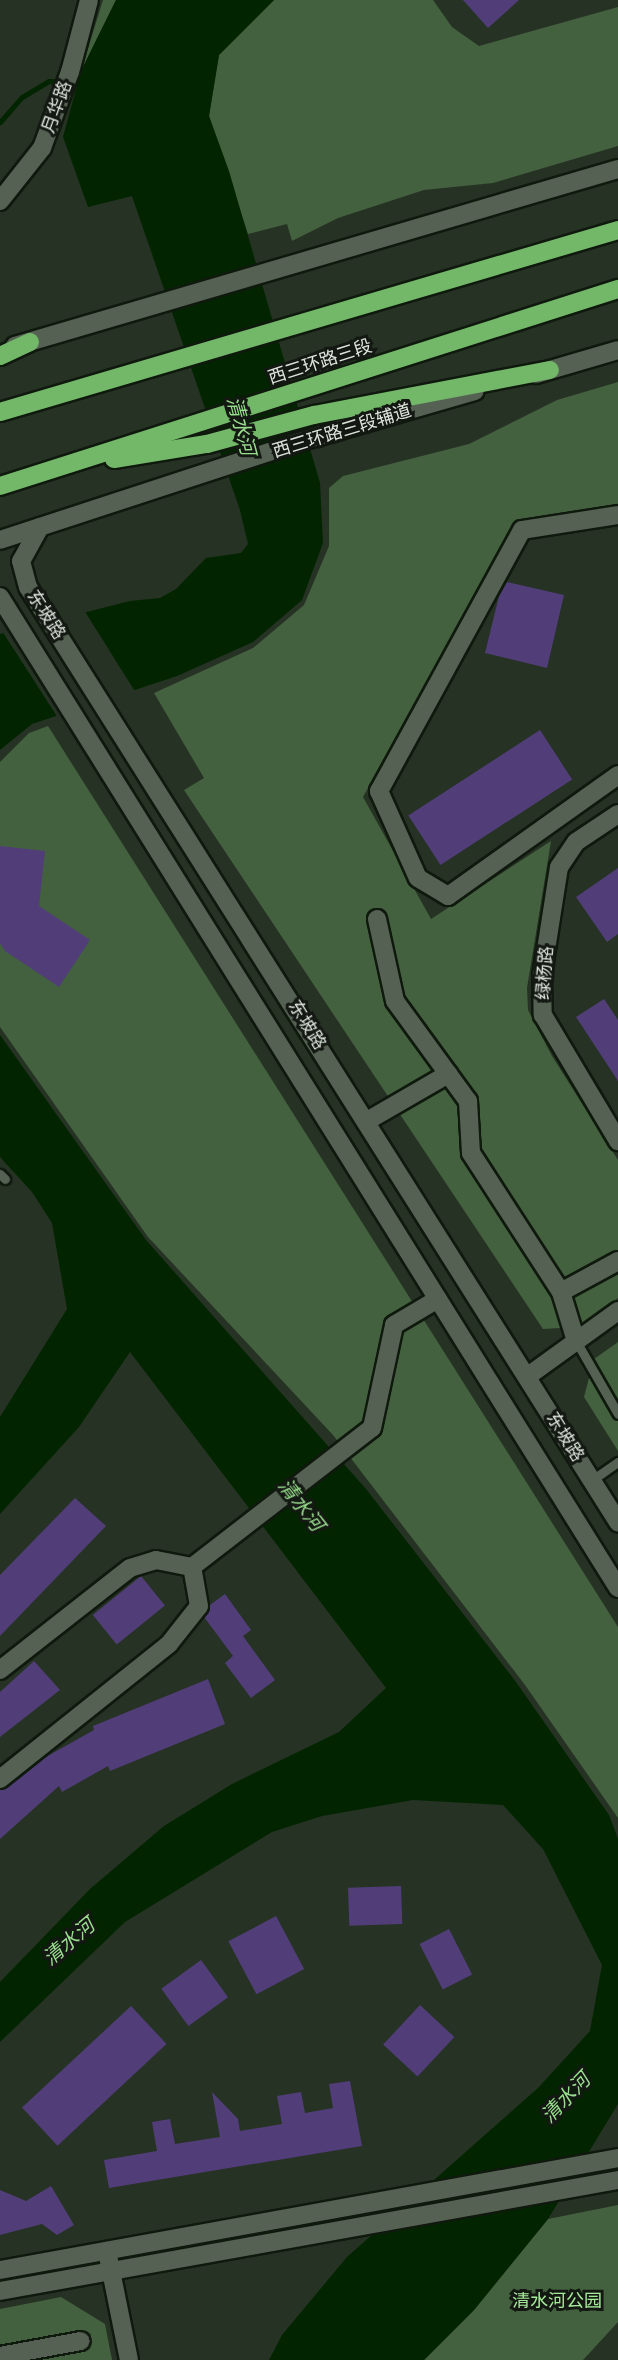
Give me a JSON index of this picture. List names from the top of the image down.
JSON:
{
  "streets": {
    "highway": ["西三环路三段"],
    "street": [
      "月华路",
      "西三环路三段辅道",
      "东坡路",
      "绿杨路"
    ]
  },
  "crossings": [
    ["西三环路三段辅道", "东坡路"]
  ],
  "water": ["清水河"],
  "parks": ["清水河公园"]
}
